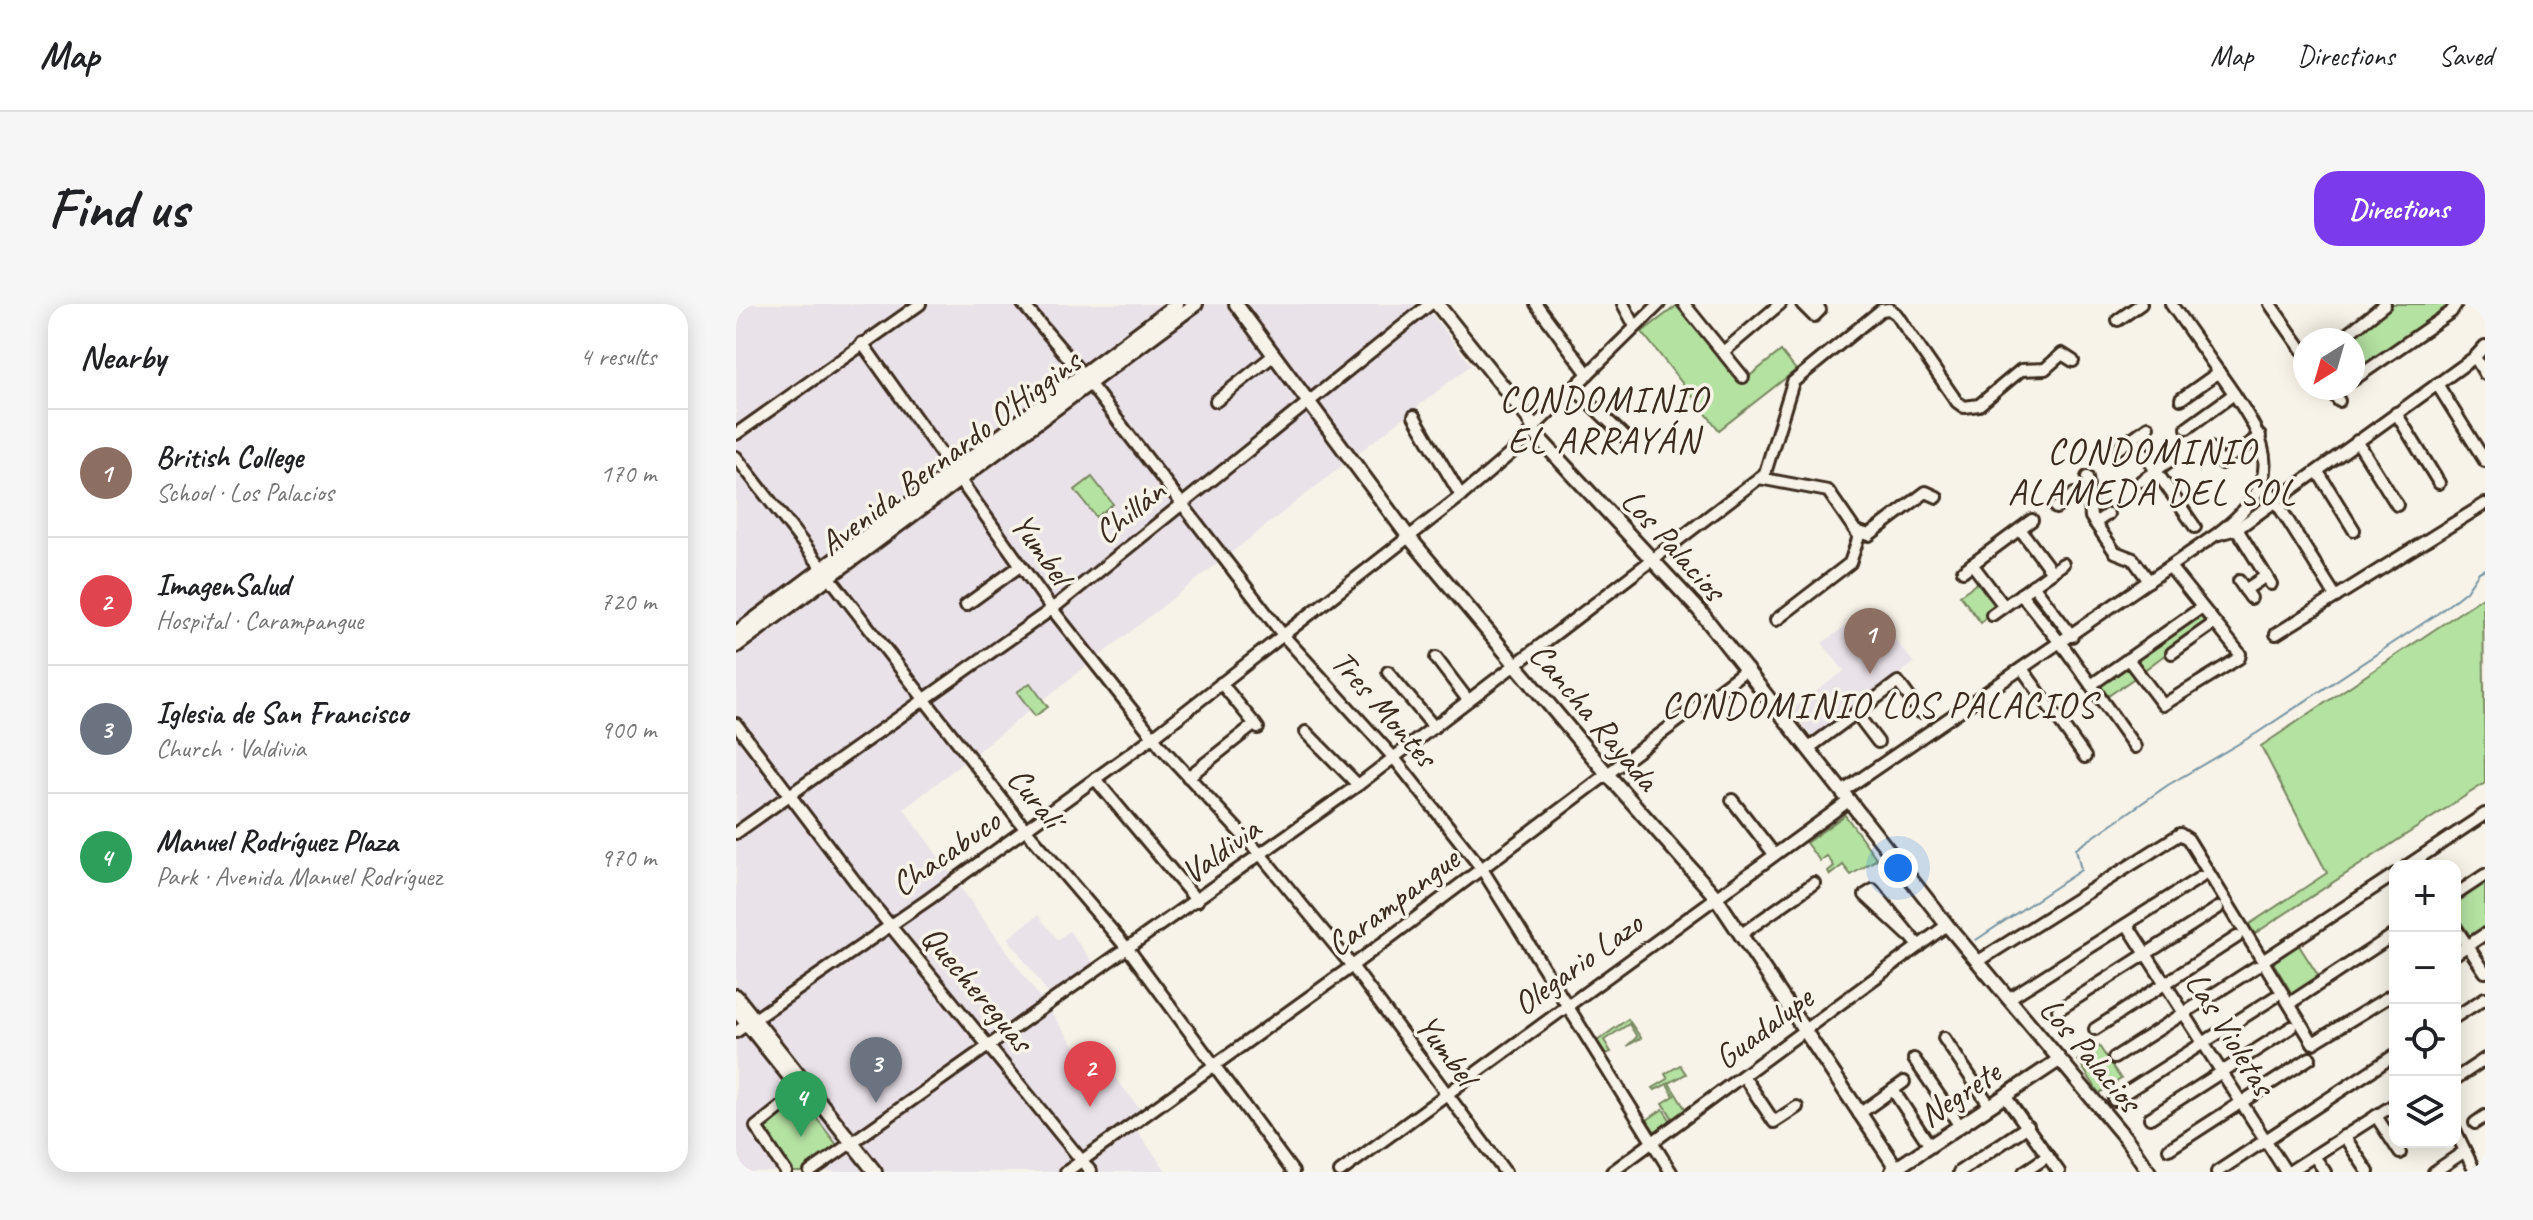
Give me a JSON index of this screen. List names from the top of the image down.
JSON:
{
  "streets": {
    "main road": [
      "Avenida Bernardo O'Higgins",
      "Los Palacios",
      "Cancha Rayada",
      "Negrete"
    ],
    "street": [
      "Chillán",
      "Yumbel",
      "Tres Montes",
      "Curalí",
      "Valdivia",
      "Chacabuco",
      "Carampangue",
      "Olegario Lazo",
      "Quechereguas",
      "Guadalupe",
      "Las Violetas"
    ]
  },
  "crossings": [
    ["Avenida Bernardo O'Higgins", "Yumbel"],
    ["Avenida Bernardo O'Higgins", "Tres Montes"],
    ["Avenida Bernardo O'Higgins", "Curalí"],
    ["Chillán", "Los Palacios"],
    ["Chillán", "Yumbel"],
    ["Chillán", "Tres Montes"],
    ["Chillán", "Cancha Rayada"],
    ["Chillán", "Curalí"],
    ["Chillán", "Quechereguas"],
    ["Los Palacios", "Valdivia"],
    ["Los Palacios", "Chacabuco"],
    ["Los Palacios", "Carampangue"],
    ["Los Palacios", "Olegario Lazo"],
    ["Los Palacios", "Guadalupe"],
    ["Los Palacios", "Negrete"],
    ["Yumbel", "Valdivia"],
    ["Yumbel", "Chacabuco"],
    ["Yumbel", "Carampangue"],
    ["Yumbel", "Olegario Lazo"],
    ["Tres Montes", "Valdivia"],
    ["Tres Montes", "Chacabuco"],
    ["Tres Montes", "Carampangue"],
    ["Tres Montes", "Olegario Lazo"],
    ["Tres Montes", "Guadalupe"],
    ["Cancha Rayada", "Valdivia"],
    ["Cancha Rayada", "Chacabuco"],
    ["Cancha Rayada", "Carampangue"],
    ["Cancha Rayada", "Olegario Lazo"],
    ["Cancha Rayada", "Guadalupe"],
    ["Cancha Rayada", "Negrete"],
    ["Curalí", "Valdivia"],
    ["Curalí", "Chacabuco"],
    ["Curalí", "Carampangue"],
    ["Valdivia", "Quechereguas"],
    ["Chacabuco", "Quechereguas"],
    ["Carampangue", "Quechereguas"]
  ],
  "districts": ["CONDOMINIO EL ARRAYÁN", "CONDOMINIO ALAMEDA DEL SOL", "CONDOMINIO LOS PALACIOS"],
  "north": "bottom left",
  "page": {
    "header": "Map",
    "nav": ["Map", "Directions", "Saved"],
    "buttons": "Directions",
    "title": "Find us",
    "heading": ["Nearby", "4 results"],
    "list": [
      {
        "mark": "1",
        "name": "British College",
        "note": "School · Los Palacios",
        "value": "170 m"
      },
      {
        "mark": "2",
        "name": "ImagenSalud",
        "note": "Hospital · Carampangue",
        "value": "720 m"
      },
      {
        "mark": "3",
        "name": "Iglesia de San Francisco",
        "note": "Church · Valdivia",
        "value": "900 m"
      },
      {
        "mark": "4",
        "name": "Manuel Rodríguez Plaza",
        "note": "Park · Avenida Manuel Rodríguez",
        "value": "970 m"
      }
    ],
    "pins": [
      "1",
      "3",
      "2",
      "4"
    ],
    "map_buttons": ["+", "−"]
  }
}
